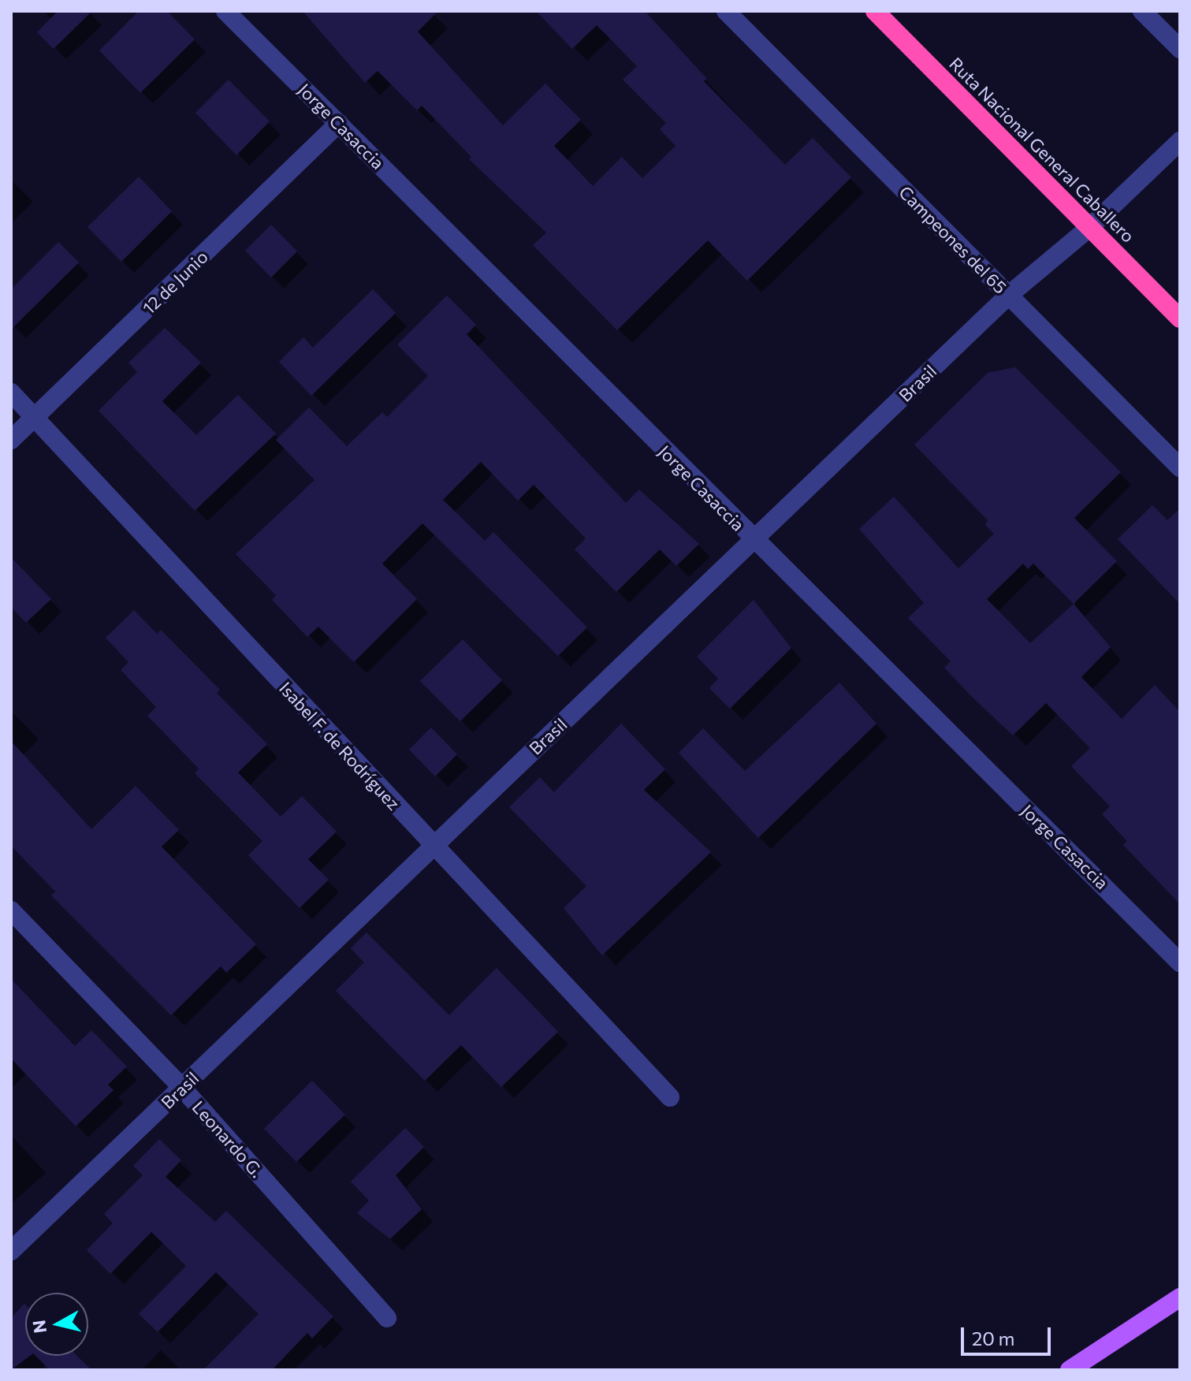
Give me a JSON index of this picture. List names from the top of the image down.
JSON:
{
  "streets": {
    "highway": ["Ruta Nacional General Caballero"],
    "street": [
      "Jorge Casaccia",
      "Campeones del 65",
      "12 de Junio",
      "Brasil",
      "Isabel F. de Rodríguez",
      "Leonardo G."
    ]
  },
  "crossings": [
    ["Jorge Casaccia", "12 de Junio"],
    ["Jorge Casaccia", "Brasil"],
    ["Ruta Nacional General Caballero", "Brasil"],
    ["Campeones del 65", "Brasil"],
    ["12 de Junio", "Isabel F. de Rodríguez"],
    ["Brasil", "Isabel F. de Rodríguez"],
    ["Brasil", "Leonardo G."]
  ],
  "scale_bar": "20 m",
  "north": "left"
}
